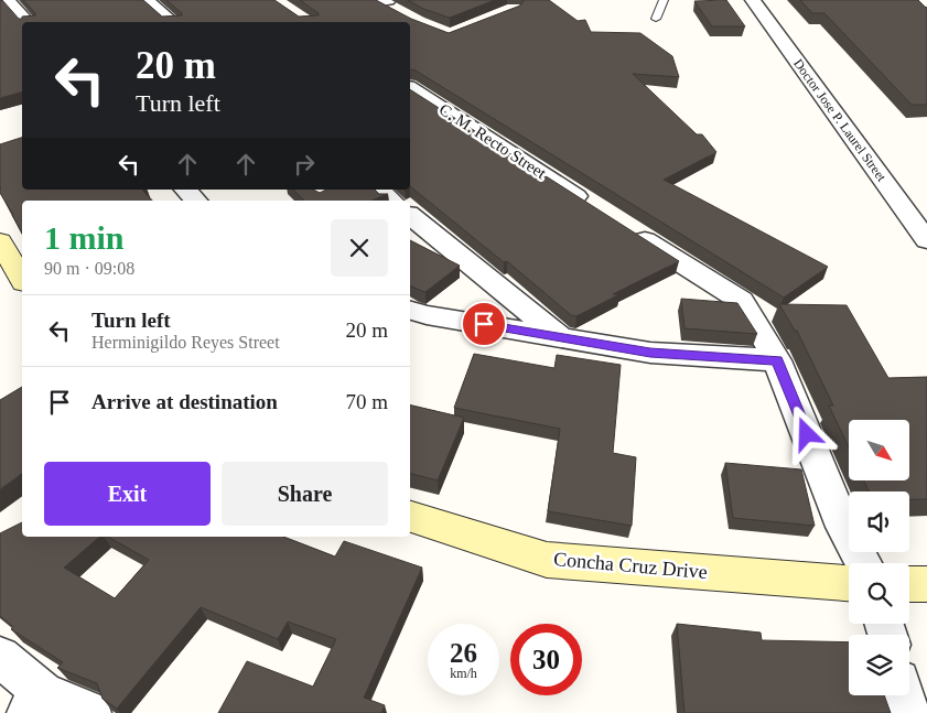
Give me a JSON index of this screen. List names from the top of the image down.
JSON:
{
  "streets": {
    "street": ["Doctor Jose P. Laurel Street", "C. M. Recto Street", "Concha Cruz Drive"]
  },
  "north": "bottom right",
  "page": {
    "turn": ["20 m", "Turn left"],
    "heading": ["1 min", "90 m · 09:08"],
    "list": [
      {
        "name": "Turn left",
        "note": "Herminigildo Reyes Street",
        "value": "20 m"
      },
      {
        "name": "Arrive at destination",
        "value": "70 m"
      }
    ],
    "buttons": ["Exit", "Share"],
    "speed": "26 km/h",
    "limit": "30"
  }
}
